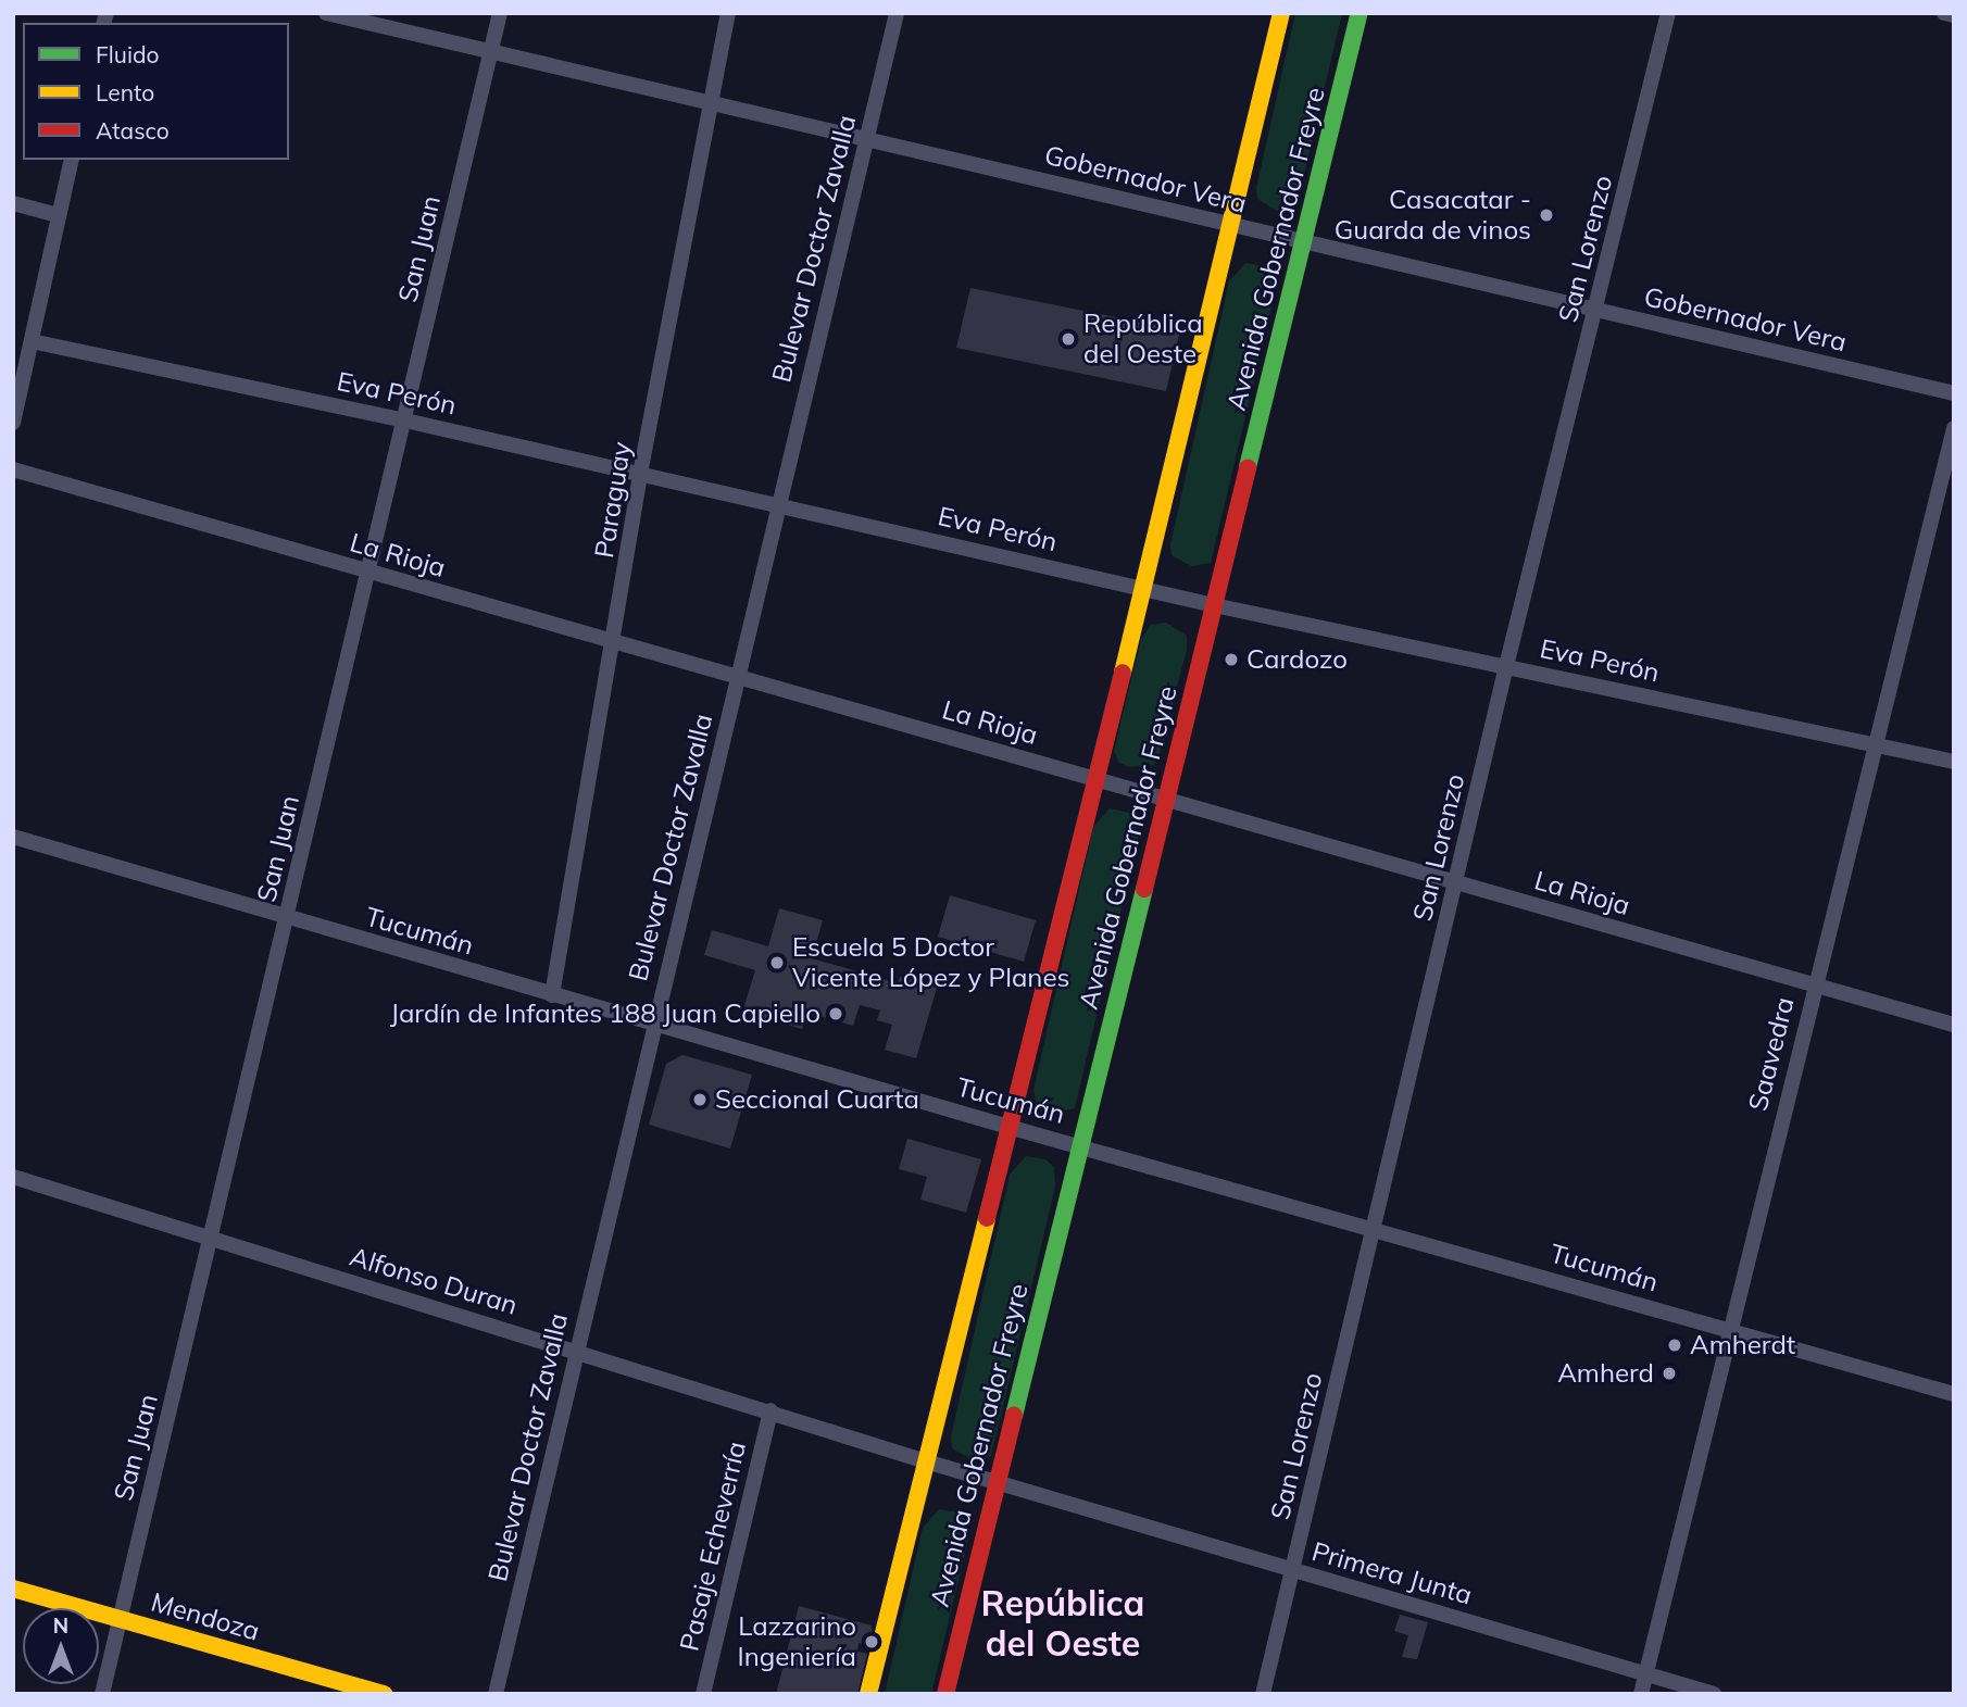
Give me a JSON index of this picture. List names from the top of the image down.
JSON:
{
  "streets": {
    "main road": ["Avenida Gobernador Freyre", "Mendoza"],
    "street": [
      "Gobernador Vera",
      "San Juan",
      "Bulevar Doctor Zavalla",
      "San Lorenzo",
      "Eva Perón",
      "Paraguay",
      "La Rioja",
      "Tucumán",
      "Saavedra",
      "Alfonso Duran",
      "Pasaje Echeverría",
      "Primera Junta"
    ]
  },
  "crossings": [
    ["Gobernador Vera", "San Juan"],
    ["Gobernador Vera", "Bulevar Doctor Zavalla"],
    ["Gobernador Vera", "Avenida Gobernador Freyre"],
    ["Gobernador Vera", "San Lorenzo"],
    ["Gobernador Vera", "Paraguay"],
    ["San Juan", "Eva Perón"],
    ["San Juan", "La Rioja"],
    ["San Juan", "Tucumán"],
    ["San Juan", "Alfonso Duran"],
    ["San Juan", "Mendoza"],
    ["Bulevar Doctor Zavalla", "Eva Perón"],
    ["Bulevar Doctor Zavalla", "La Rioja"],
    ["Bulevar Doctor Zavalla", "Tucumán"],
    ["Bulevar Doctor Zavalla", "Alfonso Duran"],
    ["Avenida Gobernador Freyre", "Eva Perón"],
    ["Avenida Gobernador Freyre", "La Rioja"],
    ["Avenida Gobernador Freyre", "Tucumán"],
    ["Avenida Gobernador Freyre", "Alfonso Duran"],
    ["Avenida Gobernador Freyre", "Primera Junta"],
    ["San Lorenzo", "Eva Perón"],
    ["San Lorenzo", "La Rioja"],
    ["San Lorenzo", "Tucumán"],
    ["San Lorenzo", "Primera Junta"],
    ["Eva Perón", "Paraguay"],
    ["Eva Perón", "Saavedra"],
    ["Paraguay", "La Rioja"],
    ["Paraguay", "Tucumán"],
    ["La Rioja", "Saavedra"],
    ["Tucumán", "Saavedra"],
    ["Saavedra", "Primera Junta"],
    ["Alfonso Duran", "Pasaje Echeverría"],
    ["Alfonso Duran", "Primera Junta"]
  ],
  "districts": ["República del Oeste"],
  "places": [
    "Casacatar - Guarda de vinos",
    "República del Oeste",
    "Cardozo",
    "Escuela 5 Doctor Vicente López y Planes",
    "Jardín de Infantes 188 Juan Capiello",
    "Seccional Cuarta",
    "Amherdt",
    "Amherd",
    "Lazzarino Ingeniería"
  ],
  "legend": ["Fluido", "Lento", "Atasco"],
  "north": "top"
}
